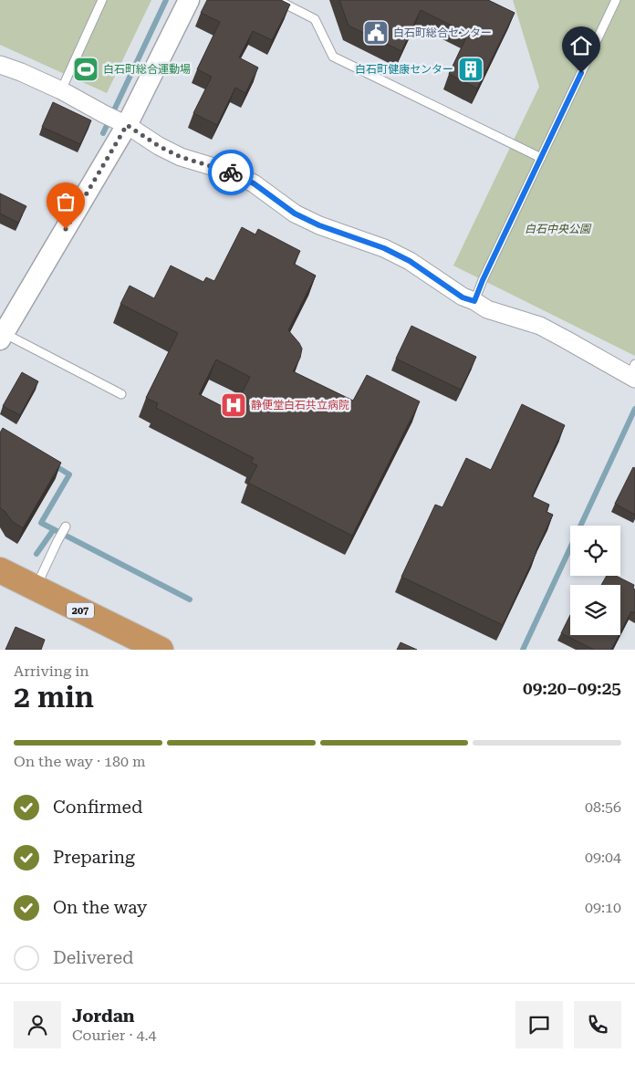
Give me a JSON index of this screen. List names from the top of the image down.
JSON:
{
  "streets": {
    "highway": ["207"]
  },
  "parks": ["白石中央公園"],
  "places": {
    "public building": ["白石町総合センター"],
    "sports": ["白石町総合運動場"],
    "building": ["白石町健康センター"],
    "hospital": ["静便堂白石共立病院"]
  },
  "page": {
    "heading": ["2 min", "Arriving in", "09:20–09:25"],
    "panel": ["Jordan", "Courier · 4.4"],
    "bar": "On the way · 180 m",
    "list": [
      ["Confirmed", "08:56"],
      ["Preparing", "09:04"],
      ["On the way", "09:10"],
      "Delivered"
    ]
  }
}
